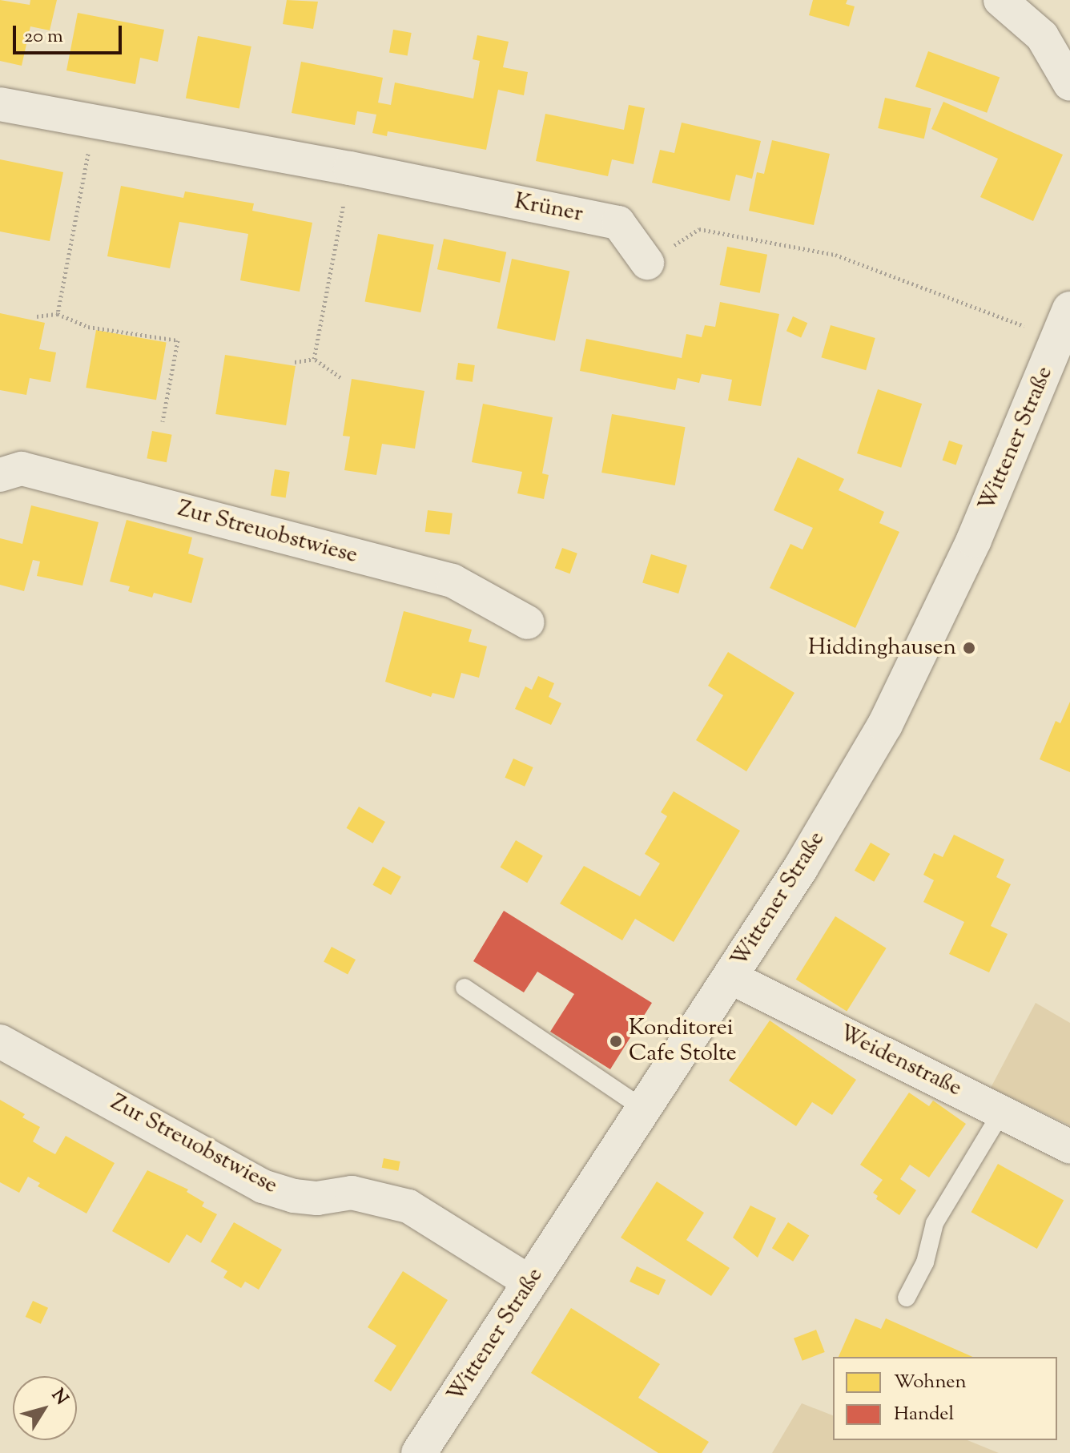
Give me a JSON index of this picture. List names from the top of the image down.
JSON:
{
  "streets": {
    "main road": ["Wittener Straße"],
    "street": ["Krüner", "Zur Streuobstwiese", "Weidenstraße"]
  },
  "crossings": [
    ["Wittener Straße", "Zur Streuobstwiese"],
    ["Wittener Straße", "Weidenstraße"]
  ],
  "places": ["Hiddinghausen", "Konditorei Cafe Stolte"],
  "legend": ["Wohnen", "Handel"],
  "scale_bar": "20 m",
  "north": "top right"
}
